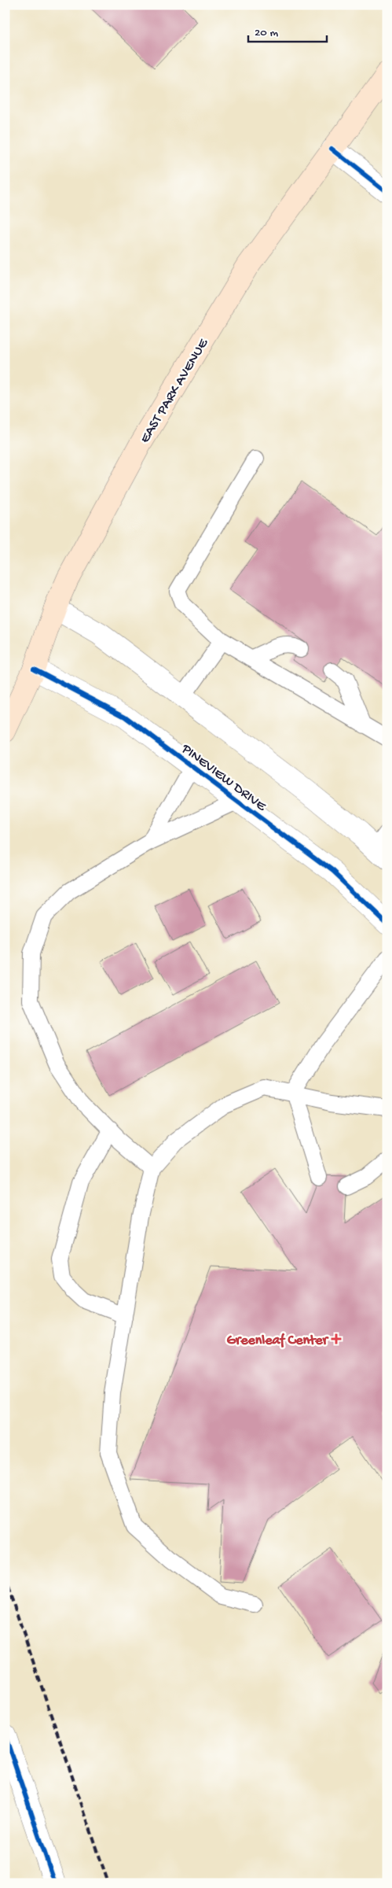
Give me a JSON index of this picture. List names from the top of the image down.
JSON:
{
  "streets": {
    "main road": ["EAST PARK AVENUE"],
    "street": ["PINEVIEW DRIVE"]
  },
  "crossings": [
    ["EAST PARK AVENUE", "PINEVIEW DRIVE"]
  ],
  "places": {
    "health": ["Greenleaf Center"]
  },
  "scale_bar": "20 m"
}
